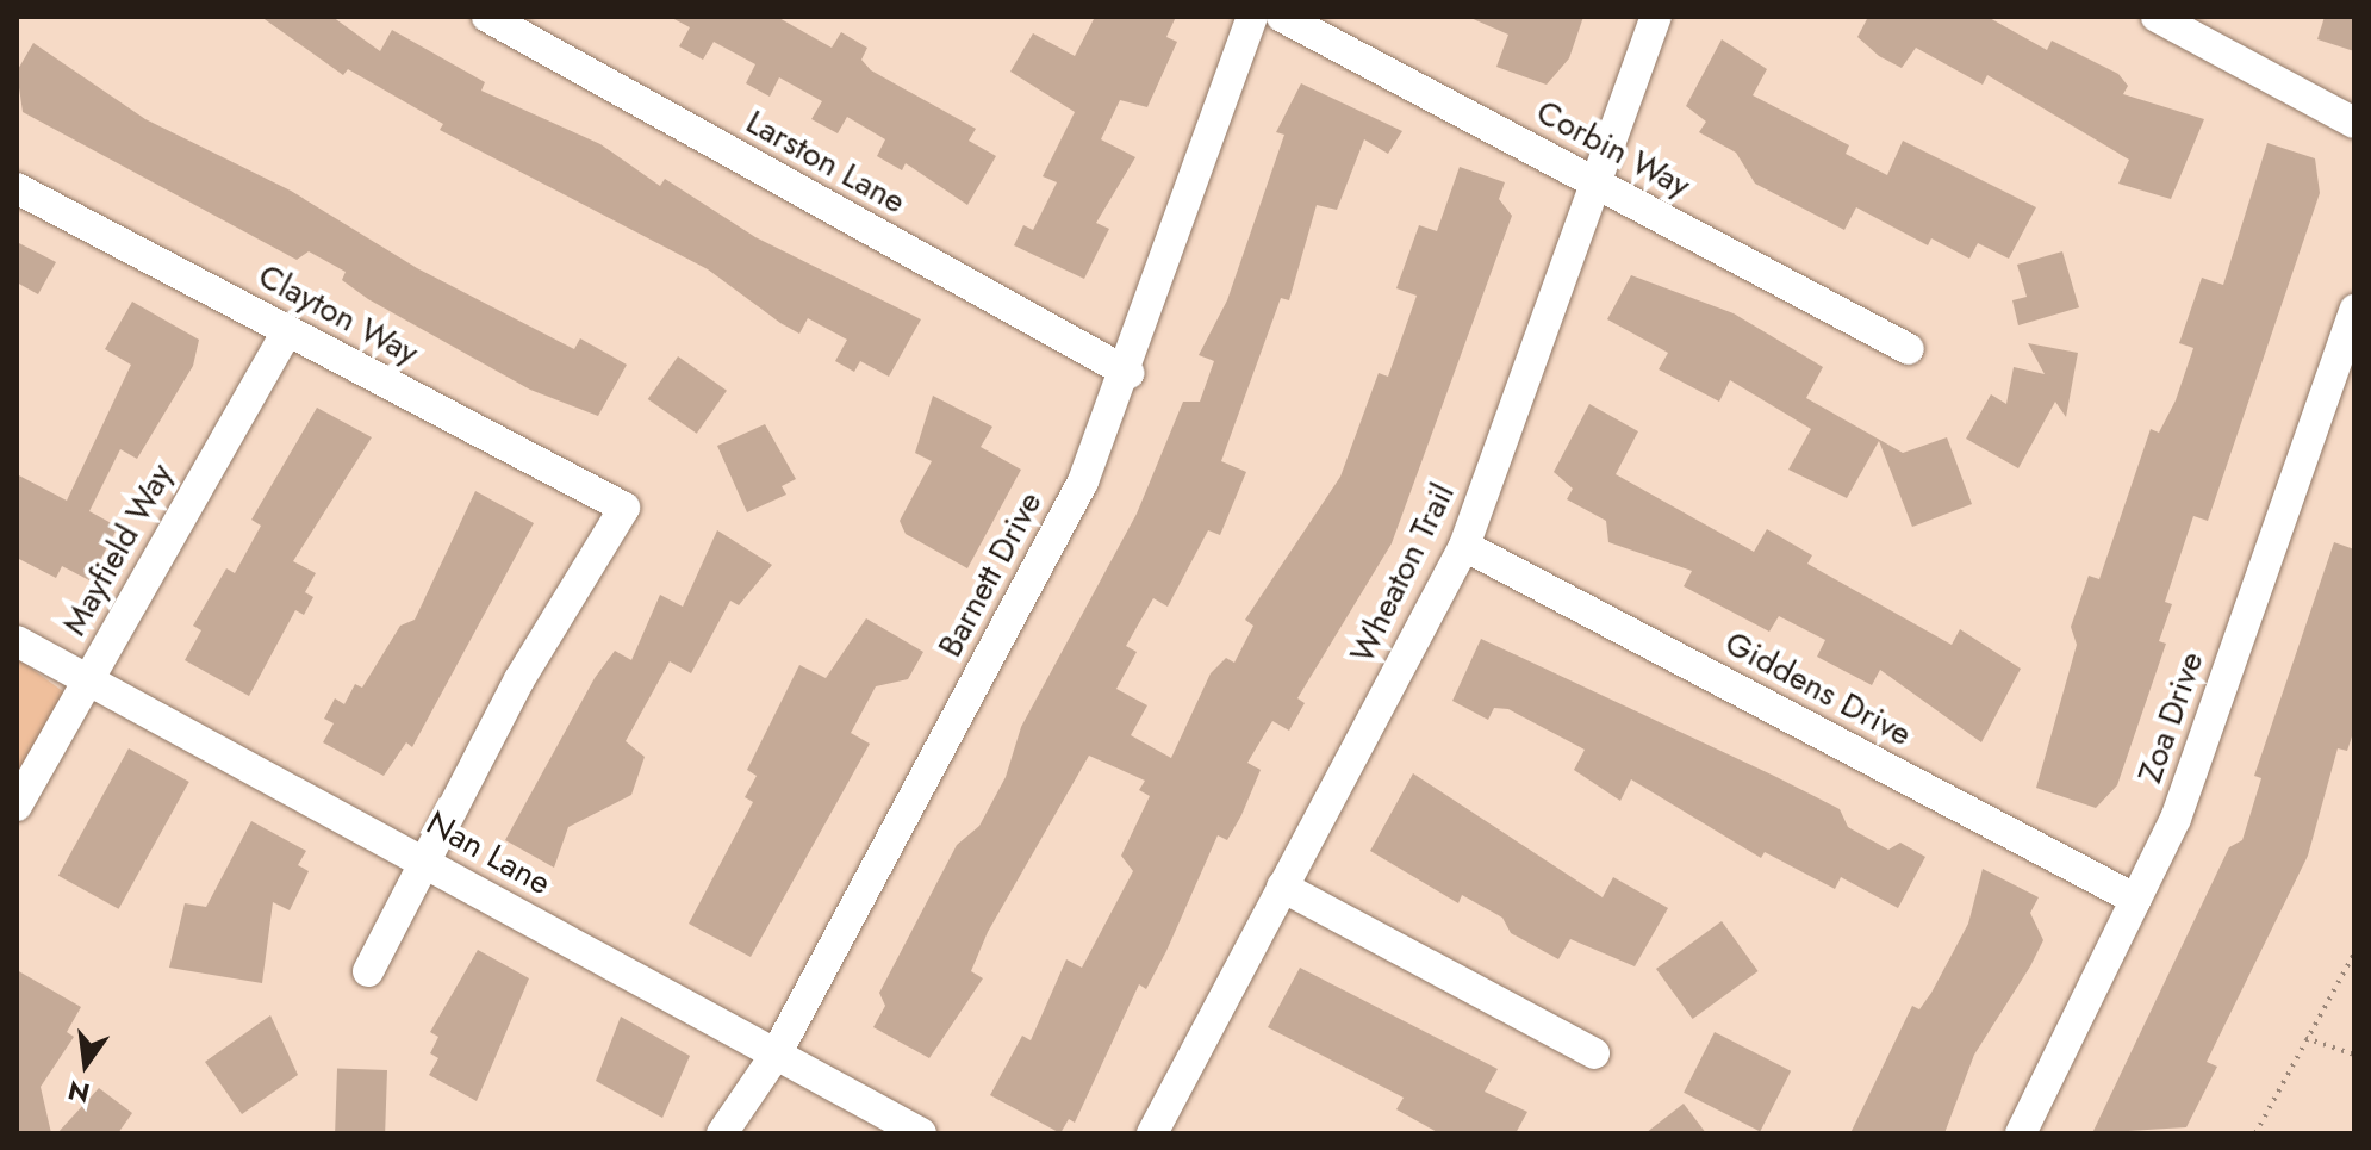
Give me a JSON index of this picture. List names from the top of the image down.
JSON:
{
  "streets": {
    "street": [
      "Corbin Way",
      "Larston Lane",
      "Clayton Way",
      "Mayfield Way",
      "Wheaton Trail",
      "Barnett Drive",
      "Giddens Drive",
      "Zoa Drive",
      "Nan Lane"
    ]
  },
  "crossings": [
    ["Corbin Way", "Wheaton Trail"],
    ["Larston Lane", "Barnett Drive"],
    ["Clayton Way", "Mayfield Way"],
    ["Clayton Way", "Nan Lane"],
    ["Mayfield Way", "Nan Lane"],
    ["Wheaton Trail", "Giddens Drive"],
    ["Barnett Drive", "Nan Lane"],
    ["Giddens Drive", "Zoa Drive"]
  ],
  "north": "bottom"
}
